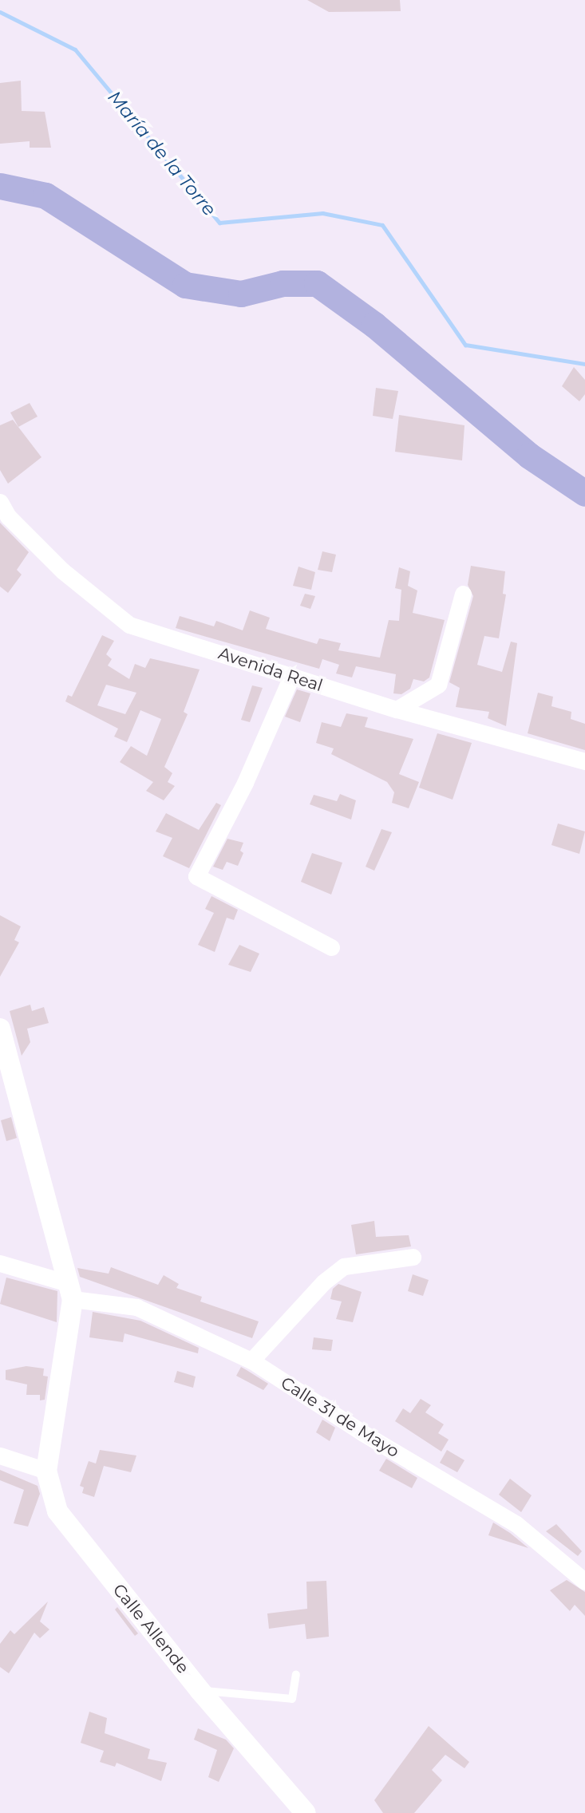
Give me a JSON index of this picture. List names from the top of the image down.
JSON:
{
  "streets": {
    "street": ["Avenida Real", "Calle 31 de Mayo", "Calle Allende"]
  },
  "water": ["María de la Torre"]
}
